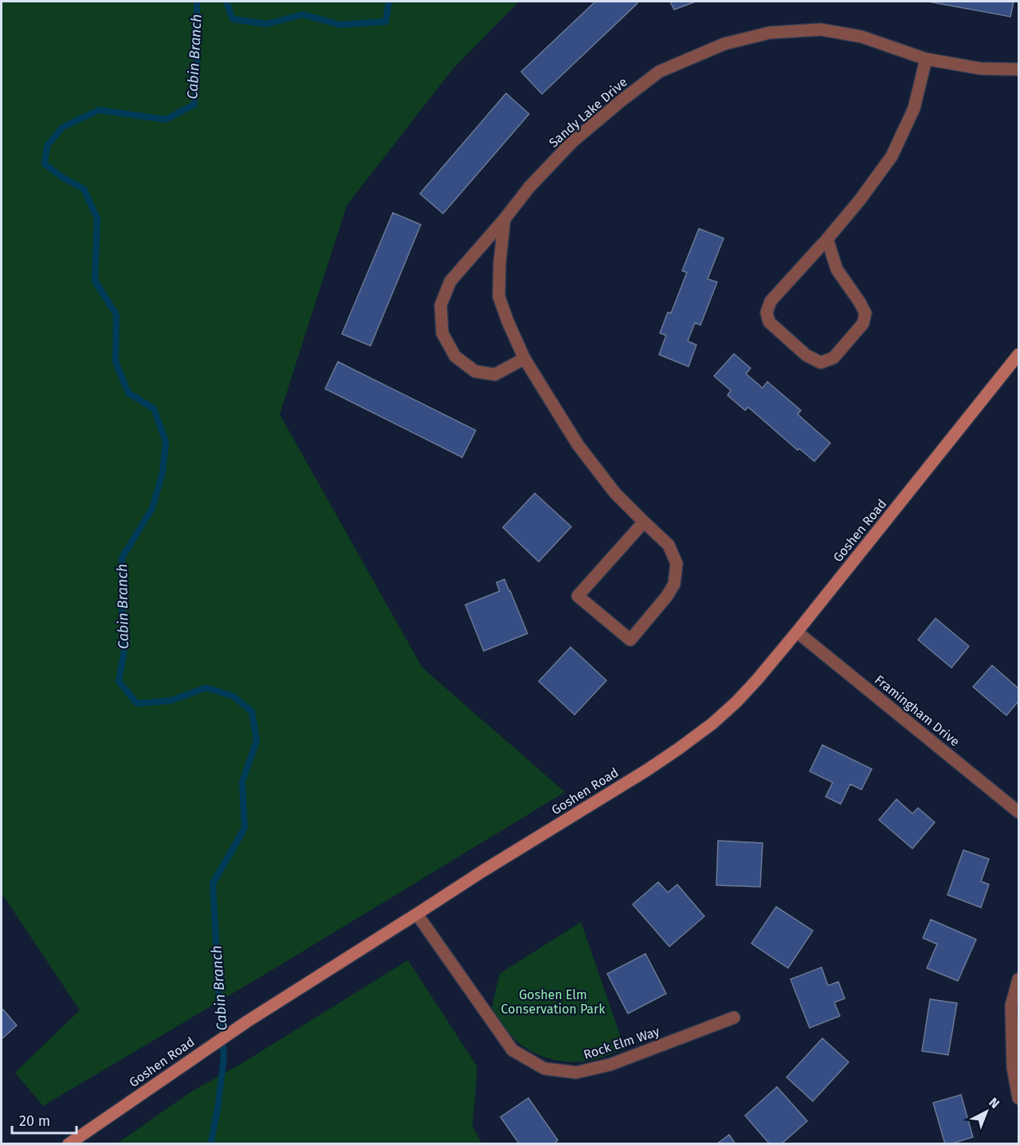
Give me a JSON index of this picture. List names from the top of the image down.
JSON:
{
  "streets": {
    "street": [
      "Sandy Lake Drive",
      "Goshen Road",
      "Framingham Drive",
      "Rock Elm Way"
    ]
  },
  "crossings": [
    ["Goshen Road", "Framingham Drive"],
    ["Goshen Road", "Rock Elm Way"]
  ],
  "water": ["Cabin Branch"],
  "parks": ["Goshen Elm Conservation Park"],
  "scale_bar": "20 m",
  "north": "top right"
}
